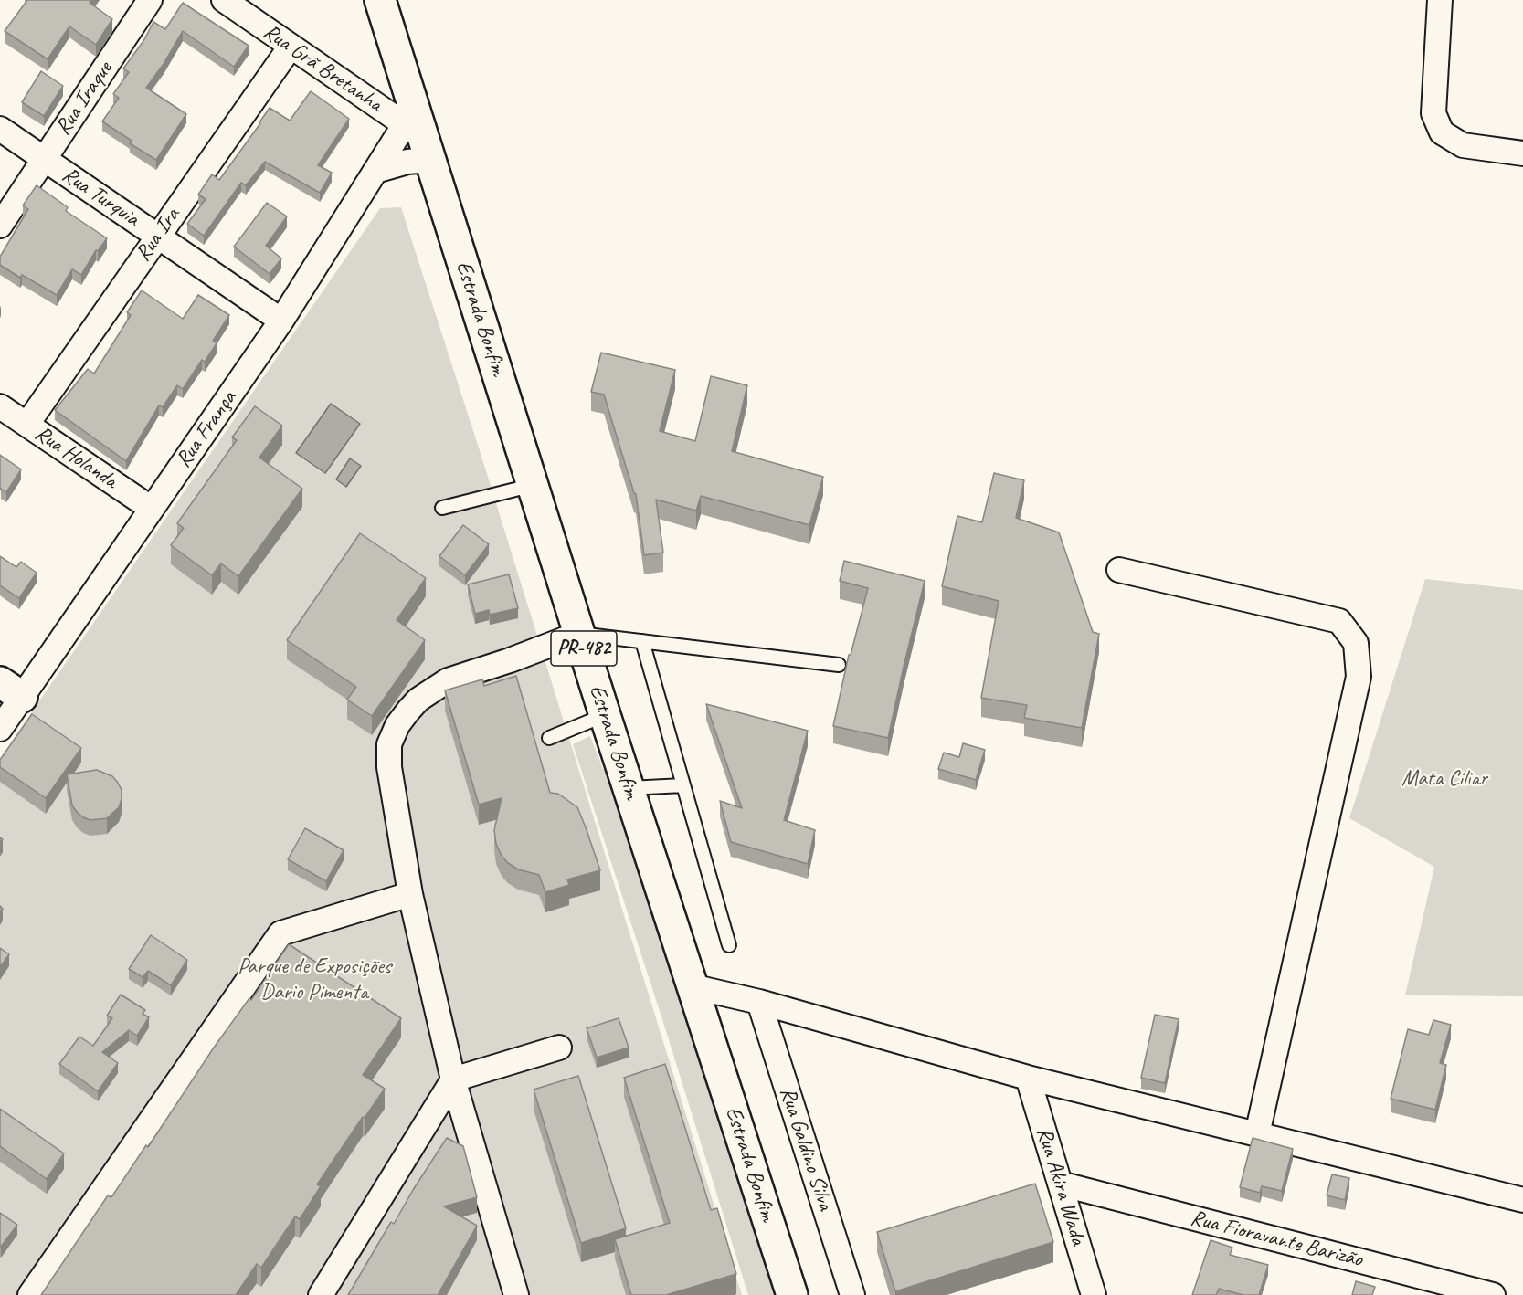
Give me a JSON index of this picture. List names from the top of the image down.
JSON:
{
  "streets": {
    "main road": ["Estrada Bonfim", "PR-482"],
    "street": [
      "Rua Grã Bretanha",
      "Rua Iraque",
      "Rua Turquia",
      "Rua Ira",
      "Rua França",
      "Rua Holanda",
      "Rua Galdino Silva",
      "Rua Akira Wada",
      "Rua Fioravante Barizão"
    ]
  },
  "crossings": [
    ["Rua Grã Bretanha", "Rua Ira"],
    ["Rua Grã Bretanha", "Estrada Bonfim"],
    ["Rua Grã Bretanha", "Rua França"],
    ["Rua Iraque", "Rua Turquia"],
    ["Rua Turquia", "Rua Ira"],
    ["Rua Turquia", "Rua França"],
    ["Rua Ira", "Rua Holanda"],
    ["Estrada Bonfim", "Rua França"],
    ["Rua França", "Rua Holanda"],
    ["Rua Akira Wada", "Rua Fioravante Barizão"]
  ],
  "parks": ["Mata Ciliar", "Parque de Exposições Dario Pimenta"]
}
